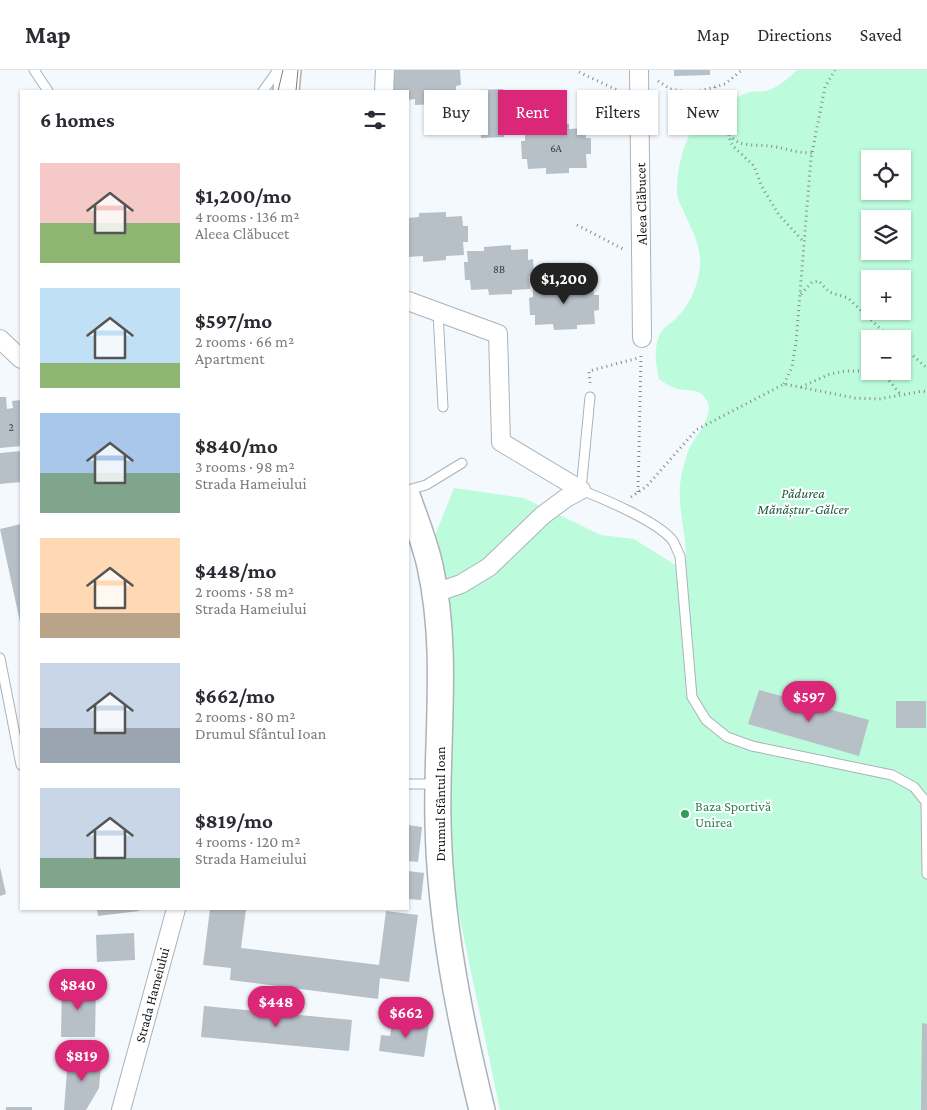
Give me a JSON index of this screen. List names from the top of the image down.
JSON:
{
  "streets": {
    "main road": ["Drumul Sfântul Ioan"],
    "street": ["Aleea Clăbucet", "Strada Hameiului"]
  },
  "parks": ["Pădurea Mănăștur-Gălcer"],
  "places": ["Baza Sportivă Unirea"],
  "house_numbers": ["6A", "8B", "2"],
  "page": {
    "header": "Map",
    "nav": ["Map", "Directions", "Saved"],
    "chip": [
      "Buy",
      "Rent",
      "Filters",
      "New"
    ],
    "heading": "6 homes",
    "map_buttons": ["+", "−"],
    "list": [
      {
        "name": "$1,200/mo",
        "note": "4 rooms · 136 m² · Aleea Clăbucet"
      },
      {
        "name": "$597/mo",
        "note": "2 rooms · 66 m² · Apartment"
      },
      {
        "name": "$840/mo",
        "note": "3 rooms · 98 m² · Strada Hameiului"
      },
      {
        "name": "$448/mo",
        "note": "2 rooms · 58 m² · Strada Hameiului"
      },
      {
        "name": "$662/mo",
        "note": "2 rooms · 80 m² · Drumul Sfântul Ioan"
      },
      {
        "name": "$819/mo",
        "note": "4 rooms · 120 m² · Strada Hameiului"
      }
    ],
    "price": [
      "$1,200",
      "$597",
      "$840",
      "$448",
      "$662",
      "$819"
    ]
  }
}
